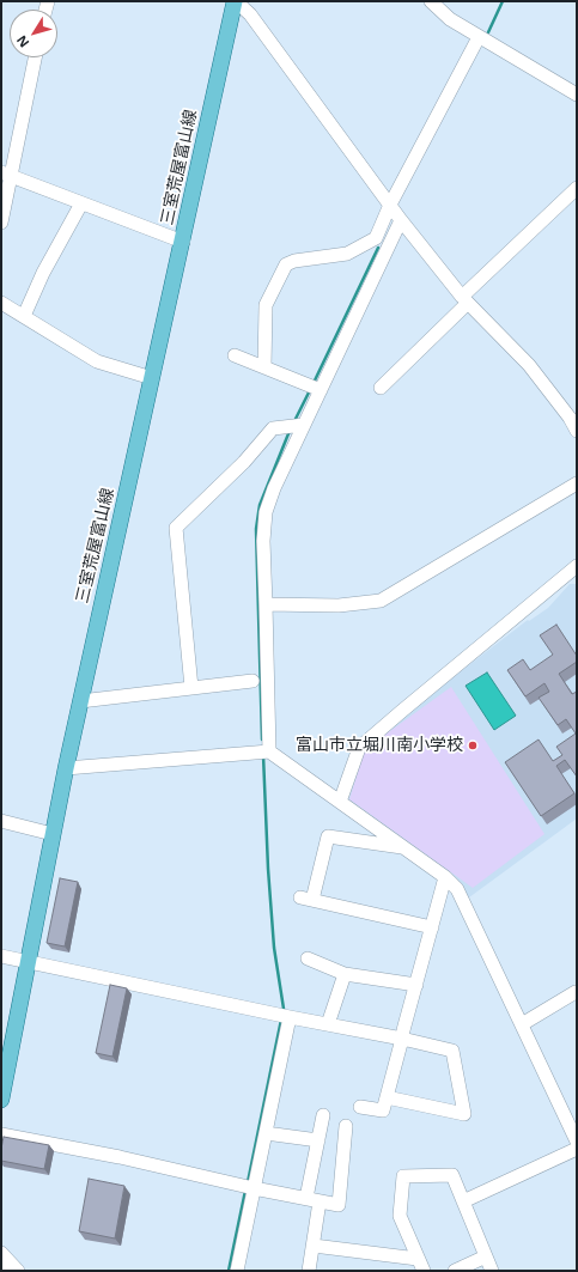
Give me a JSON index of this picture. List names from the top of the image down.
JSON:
{
  "streets": {
    "main road": ["三室荒屋富山線"]
  },
  "places": ["富山市立堀川南小学校"],
  "north": "bottom left"
}
